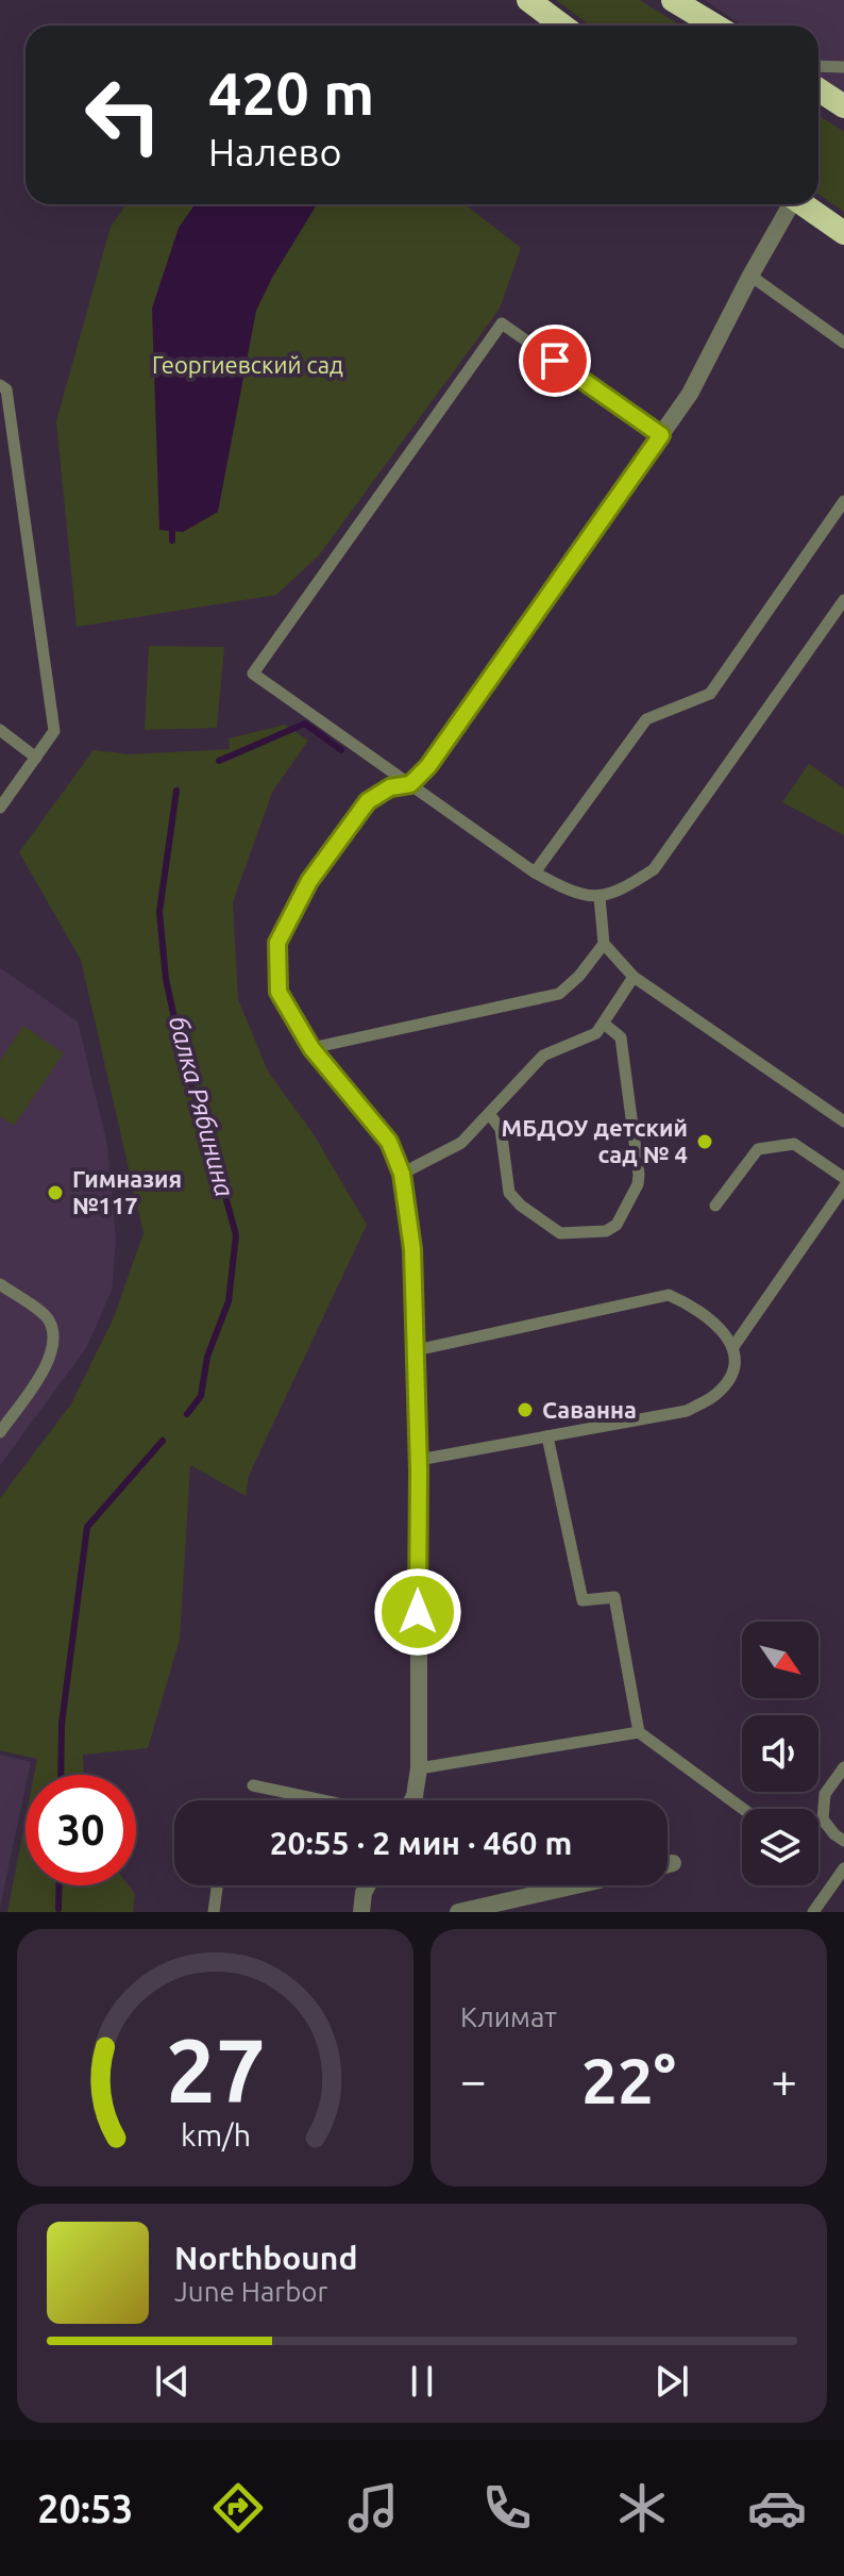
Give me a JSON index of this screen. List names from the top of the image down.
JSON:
{
  "water": ["балка Рябинина"],
  "parks": ["Георгиевский сад"],
  "places": ["МБДОУ детский сад № 4", "Гимназия №117", "Саванна"],
  "north": "bottom right",
  "page": {
    "turn": ["420 m", "Налево"],
    "limit": "30",
    "trip": "20:55 · 2 мин · 460 m",
    "tile": "Климат",
    "heat": ["−", "22°", "+"],
    "song": ["Northbound", "June Harbor"],
    "tabs": "20:53",
    "gauge": ["27", "km/h"]
  }
}
